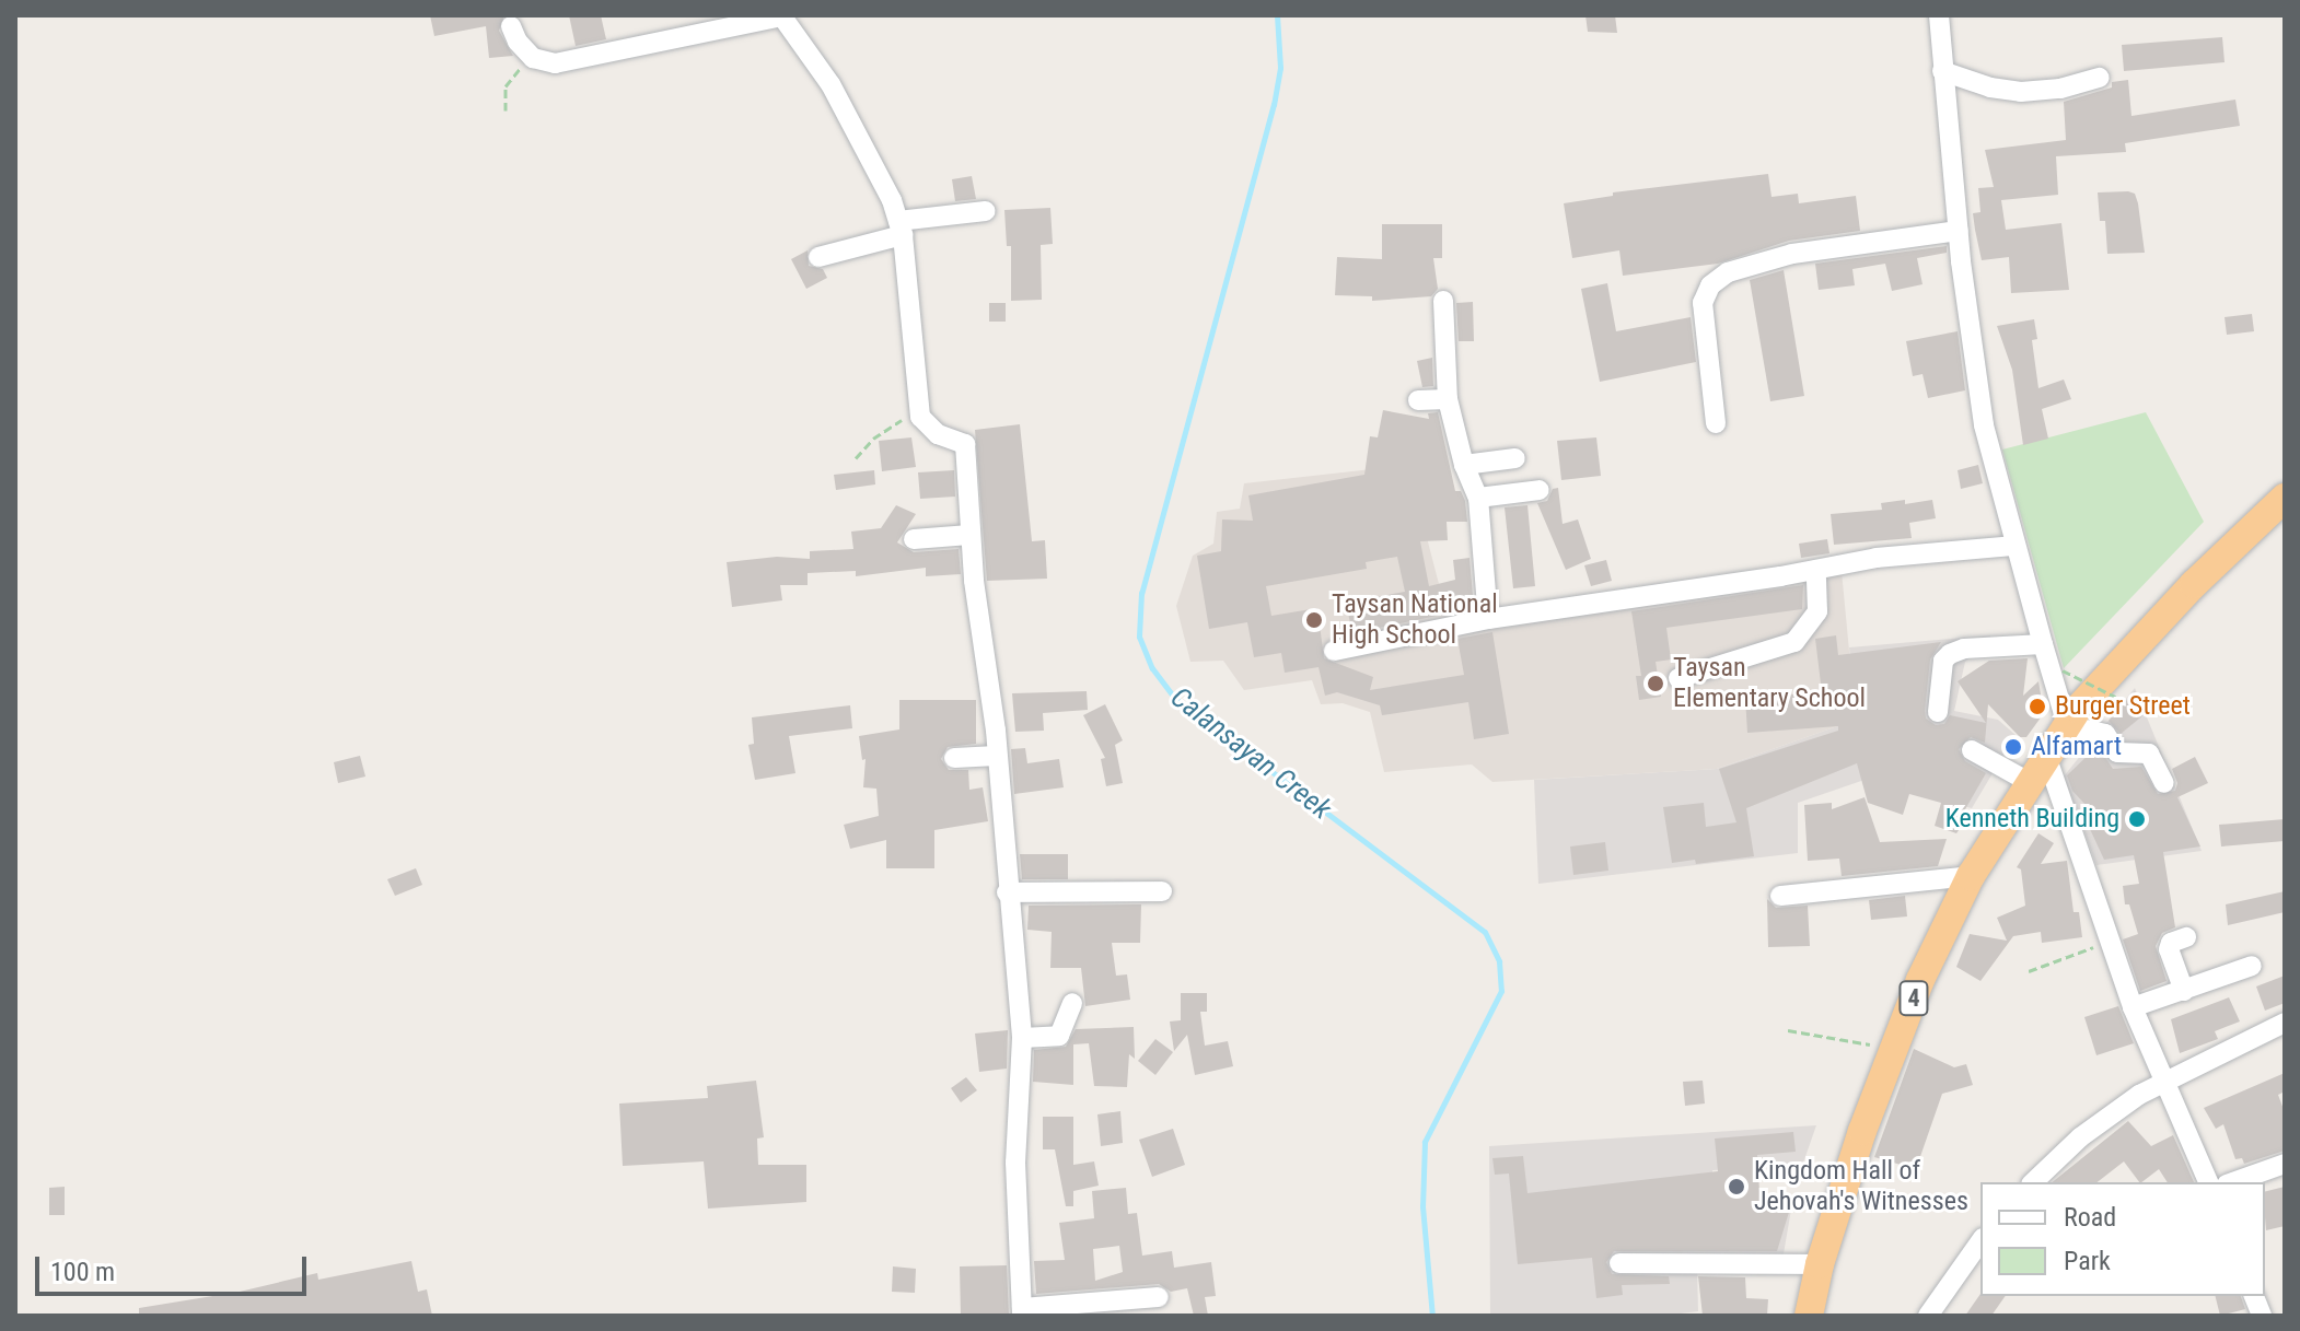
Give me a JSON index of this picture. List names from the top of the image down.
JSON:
{
  "streets": {
    "highway": ["4"]
  },
  "water": ["Calansayan Creek"],
  "places": [
    "Taysan National High School",
    "Taysan Elementary School",
    "Burger Street",
    "Alfamart",
    "Kenneth Building",
    "Kingdom Hall of Jehovah's Witnesses"
  ],
  "legend": ["Road", "Park"],
  "scale_bar": "100 m"
}
